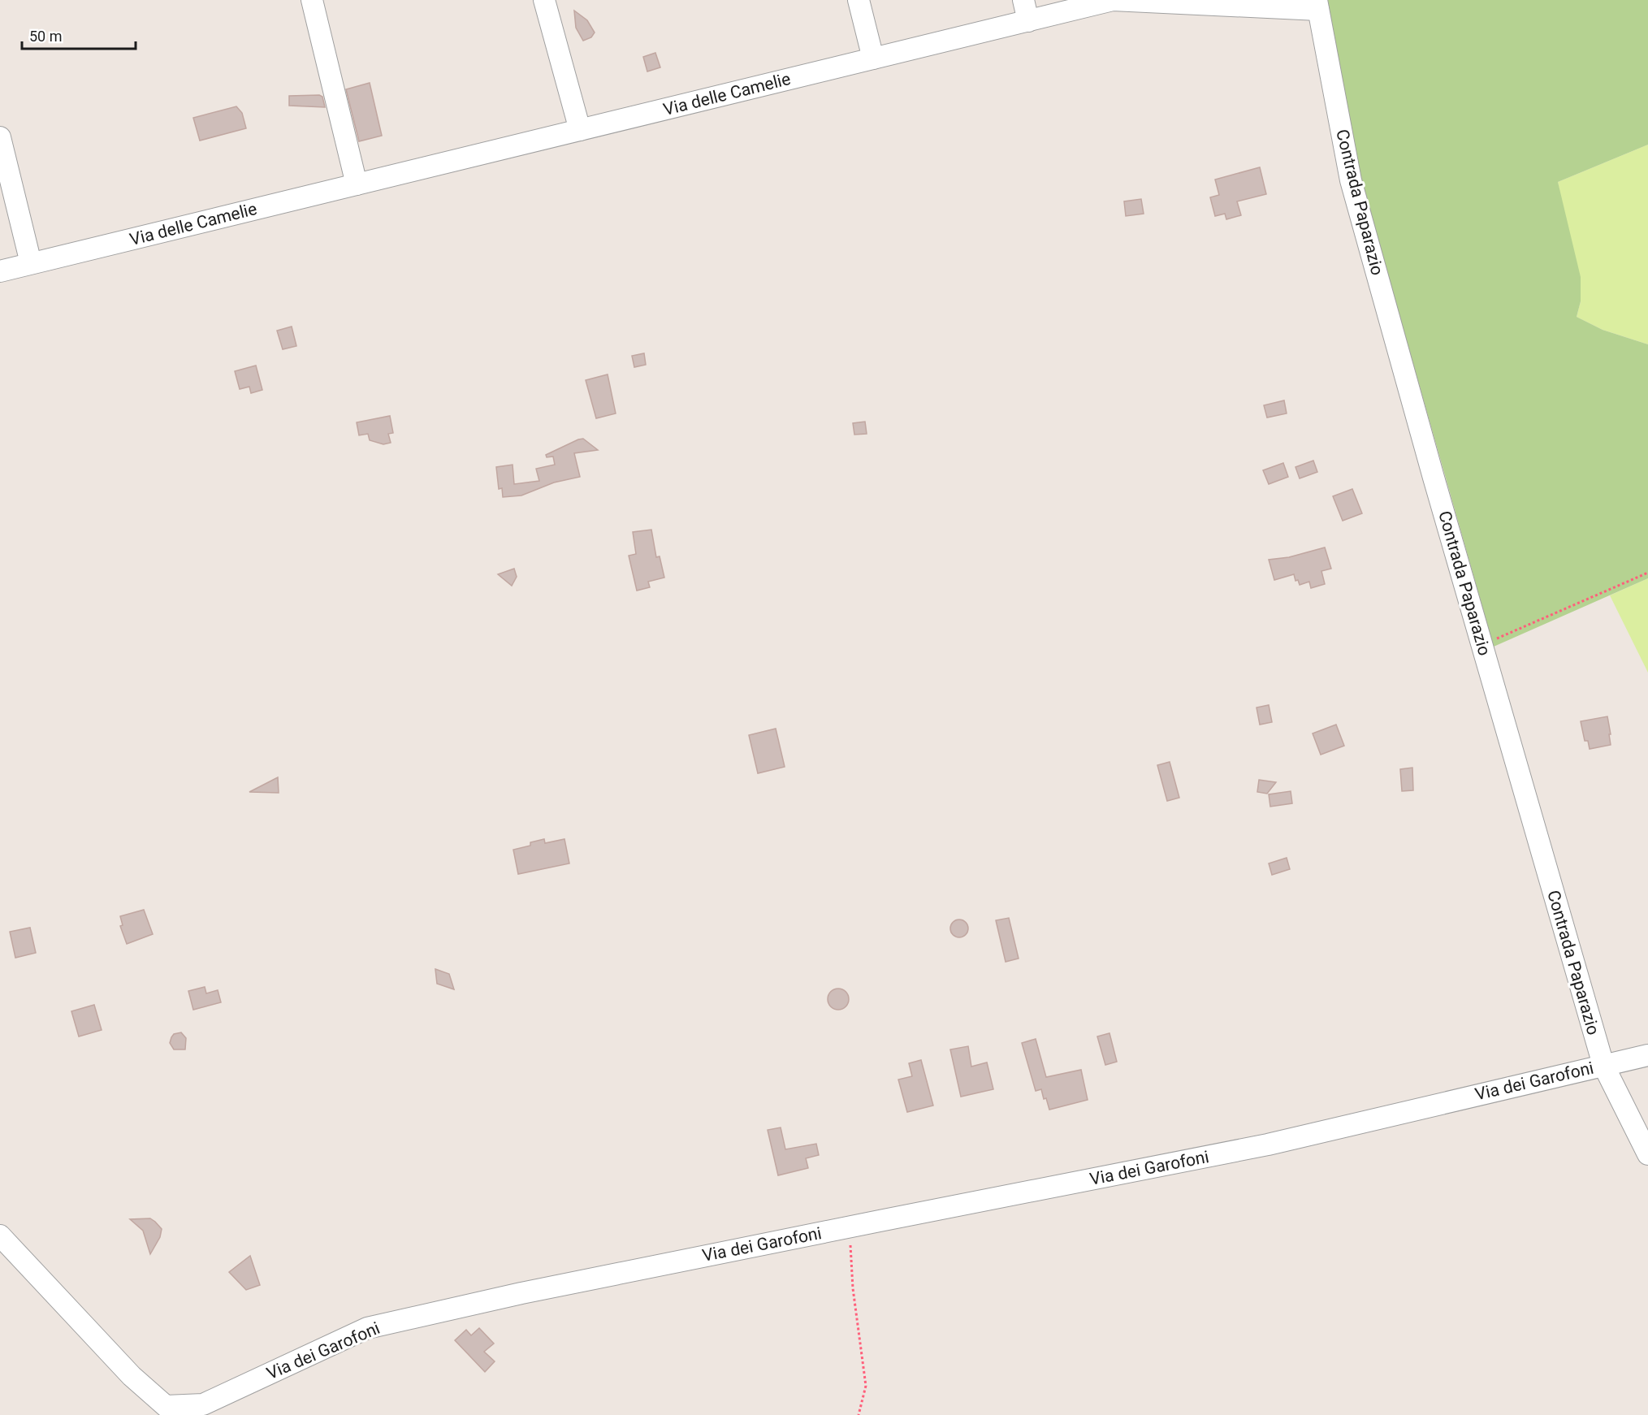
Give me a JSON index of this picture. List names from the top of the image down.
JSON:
{
  "streets": {
    "street": ["Via delle Camelie", "Contrada Paparazio", "Via dei Garofoni"]
  },
  "crossings": [
    ["Via delle Camelie", "Contrada Paparazio"],
    ["Contrada Paparazio", "Via dei Garofoni"]
  ],
  "scale_bar": "50 m"
}
